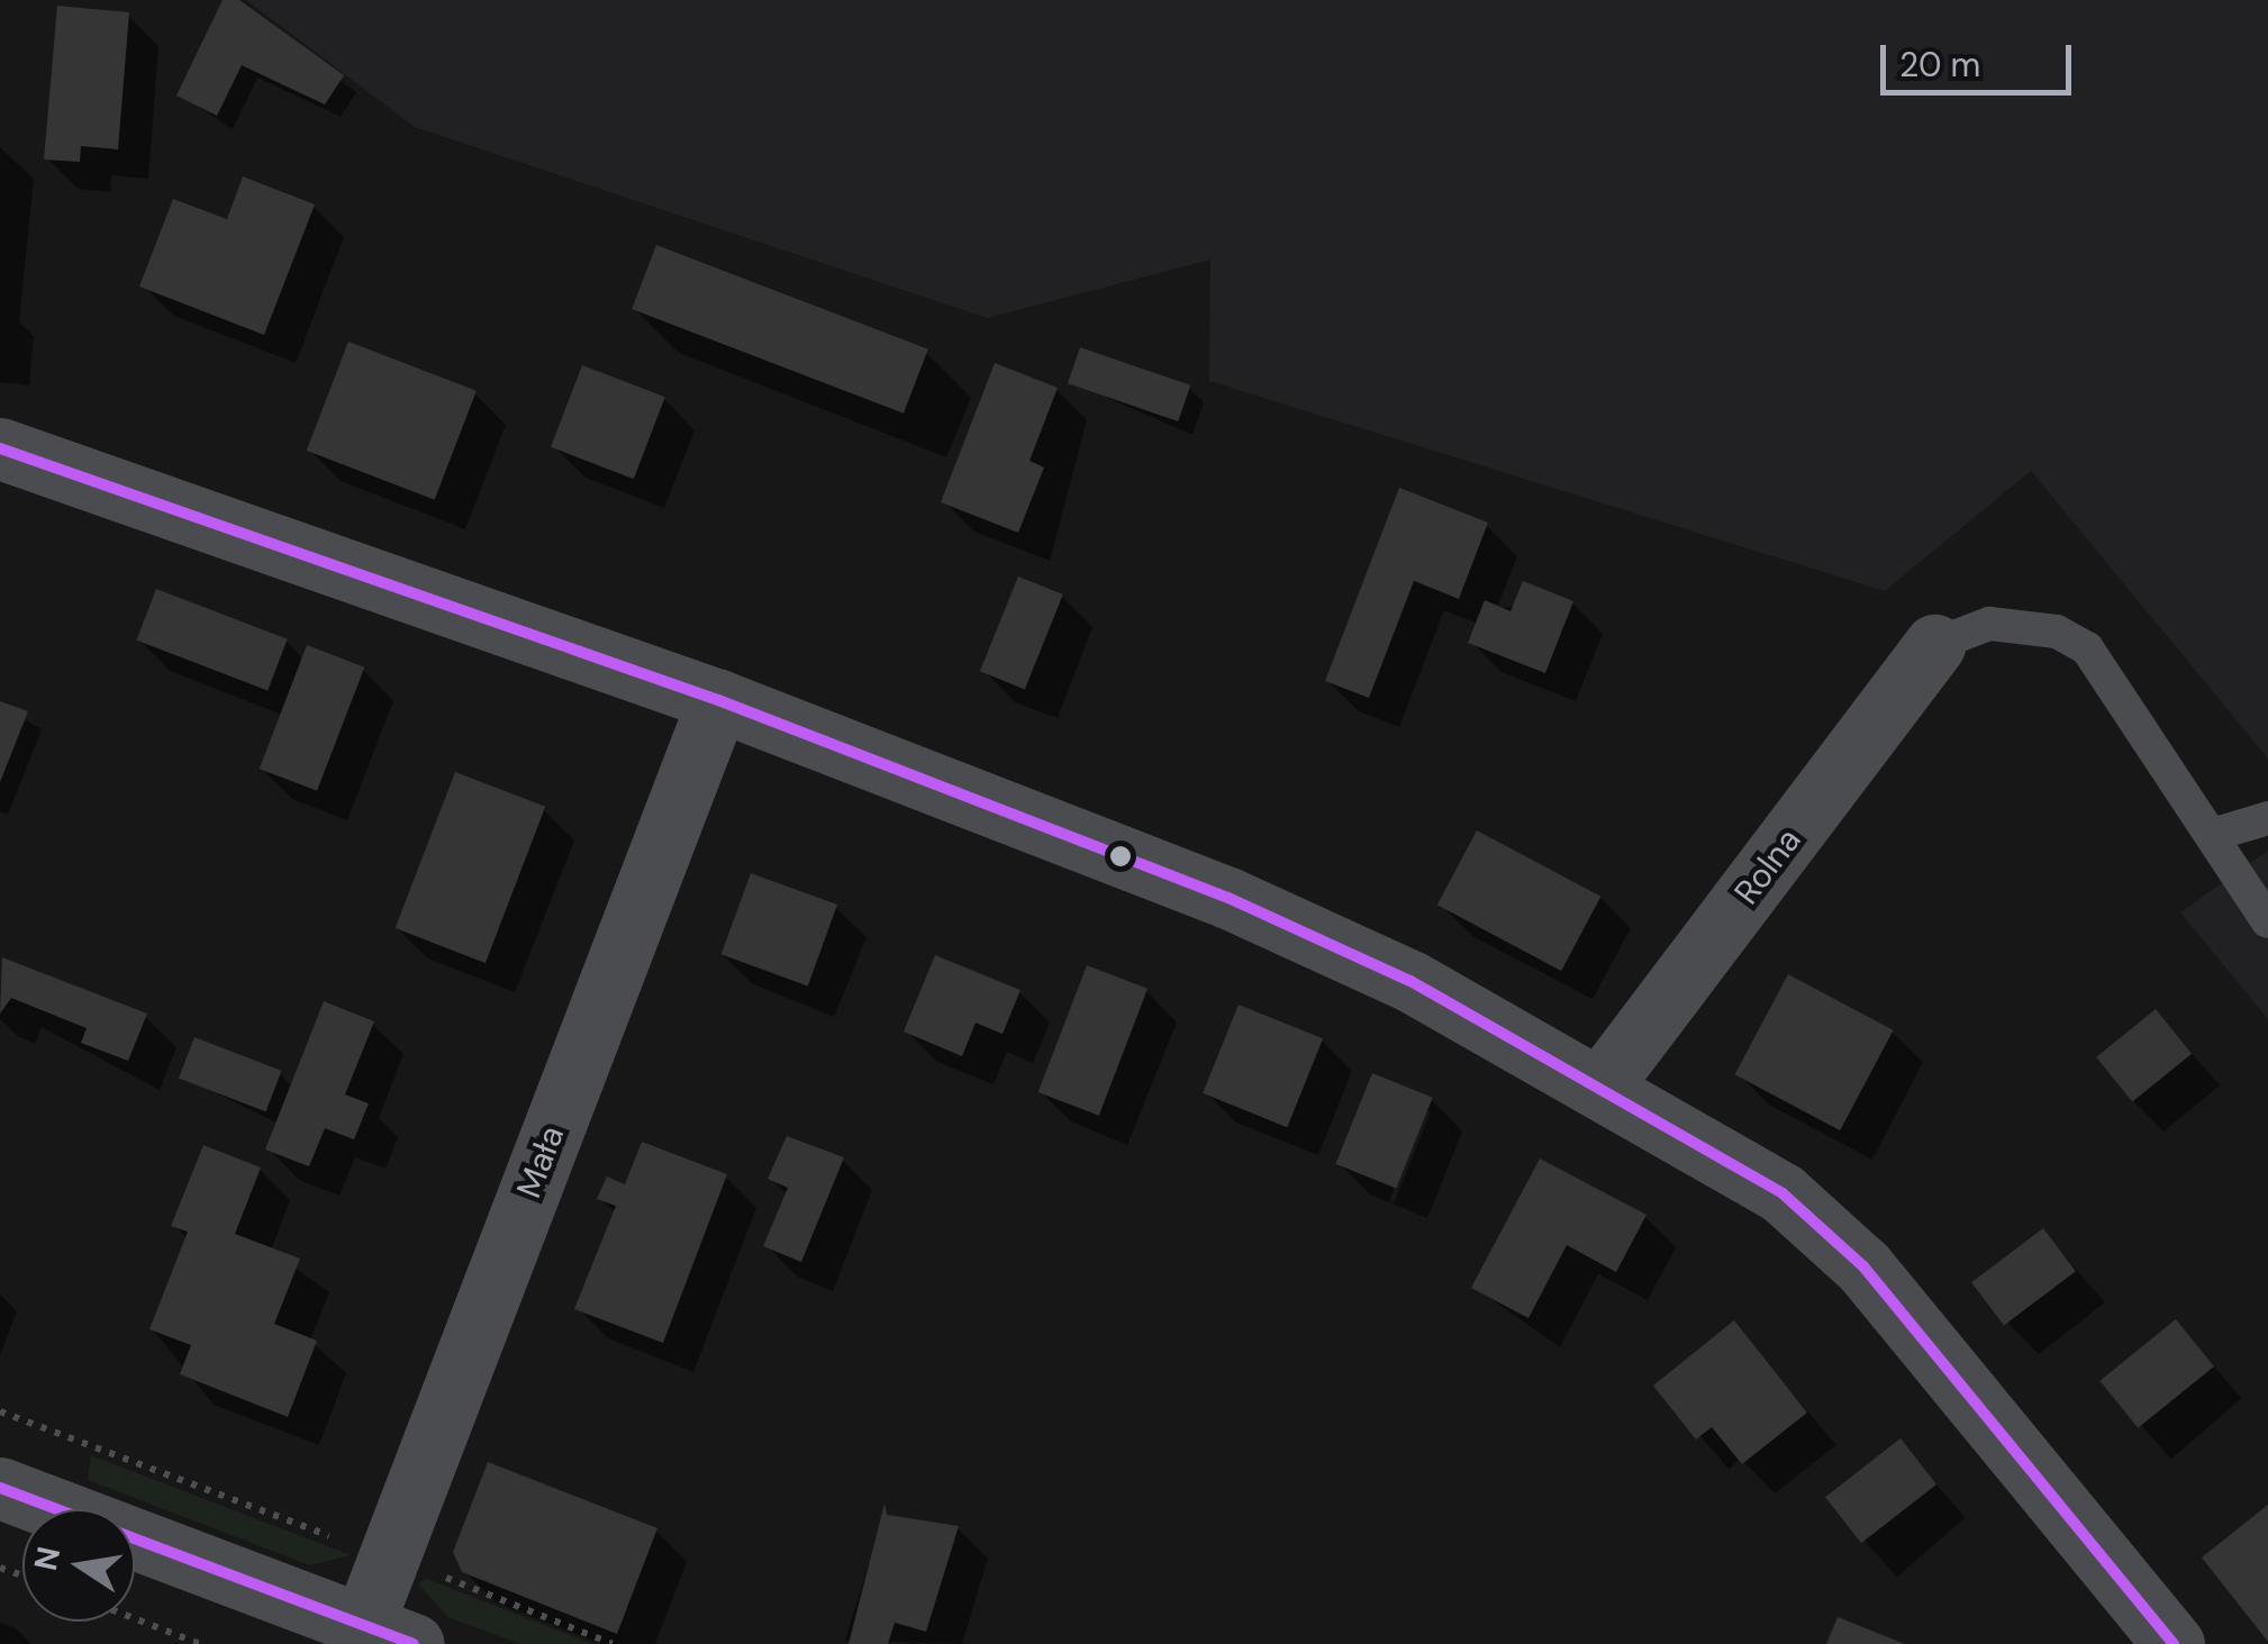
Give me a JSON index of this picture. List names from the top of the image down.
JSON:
{
  "streets": {
    "street": ["Rolna", "Mała"]
  },
  "scale_bar": "20 m",
  "north": "left"
}
